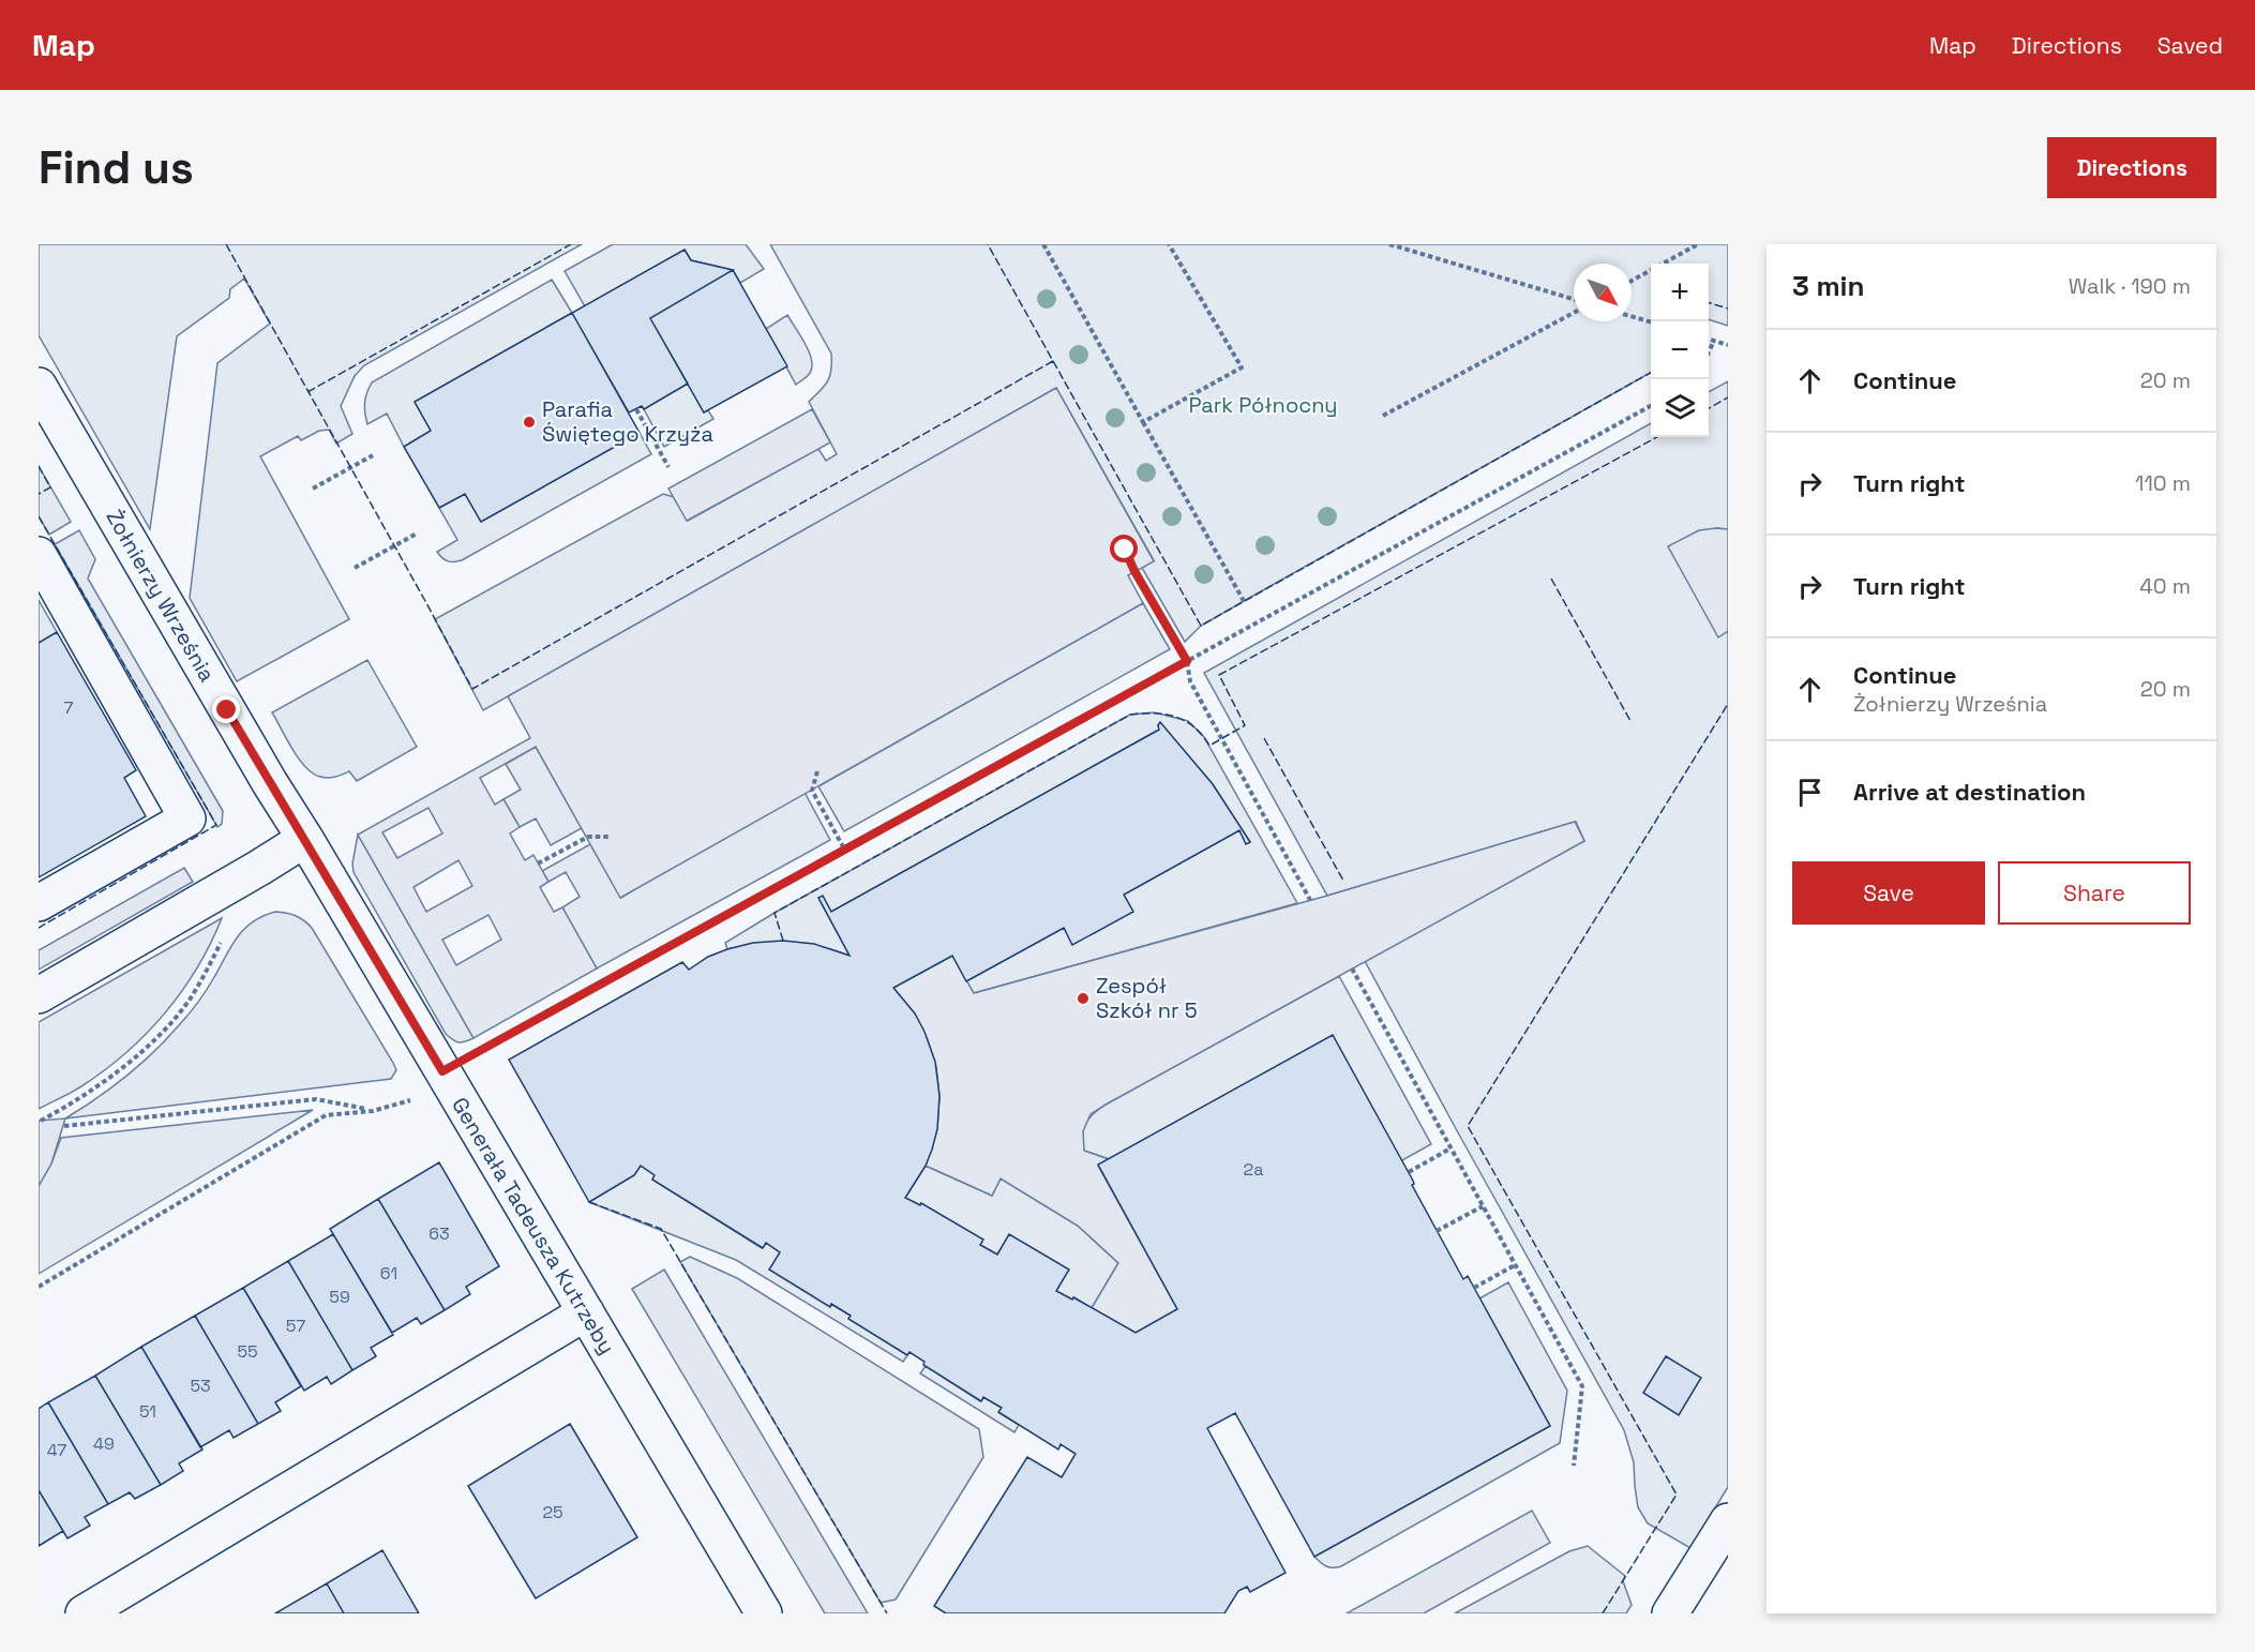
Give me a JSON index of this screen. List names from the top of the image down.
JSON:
{
  "streets": {
    "street": ["Żołnierzy Września", "Generała Tadeusza Kutrzeby"]
  },
  "crossings": [
    ["Żołnierzy Września", "Generała Tadeusza Kutrzeby"]
  ],
  "parks": ["Park Północny"],
  "places": ["Parafia Świętego Krzyża", "Zespół Szkół nr 5"],
  "house_numbers": [
    "7",
    "2a",
    "63",
    "61",
    "59",
    "57",
    "55",
    "53",
    "51",
    "49",
    "47",
    "25"
  ],
  "north": "bottom right",
  "page": {
    "header": "Map",
    "nav": ["Map", "Directions", "Saved"],
    "buttons": [
      "Directions",
      ["Save", "Share"]
    ],
    "title": "Find us",
    "heading": ["3 min", "Walk · 190 m"],
    "map_buttons": ["+", "−"],
    "list": [
      ["Continue", "20 m"],
      ["Turn right", "110 m"],
      ["Turn right", "40 m"],
      ["Continue", "Żołnierzy Września", "20 m"],
      "Arrive at destination"
    ]
  }
}
